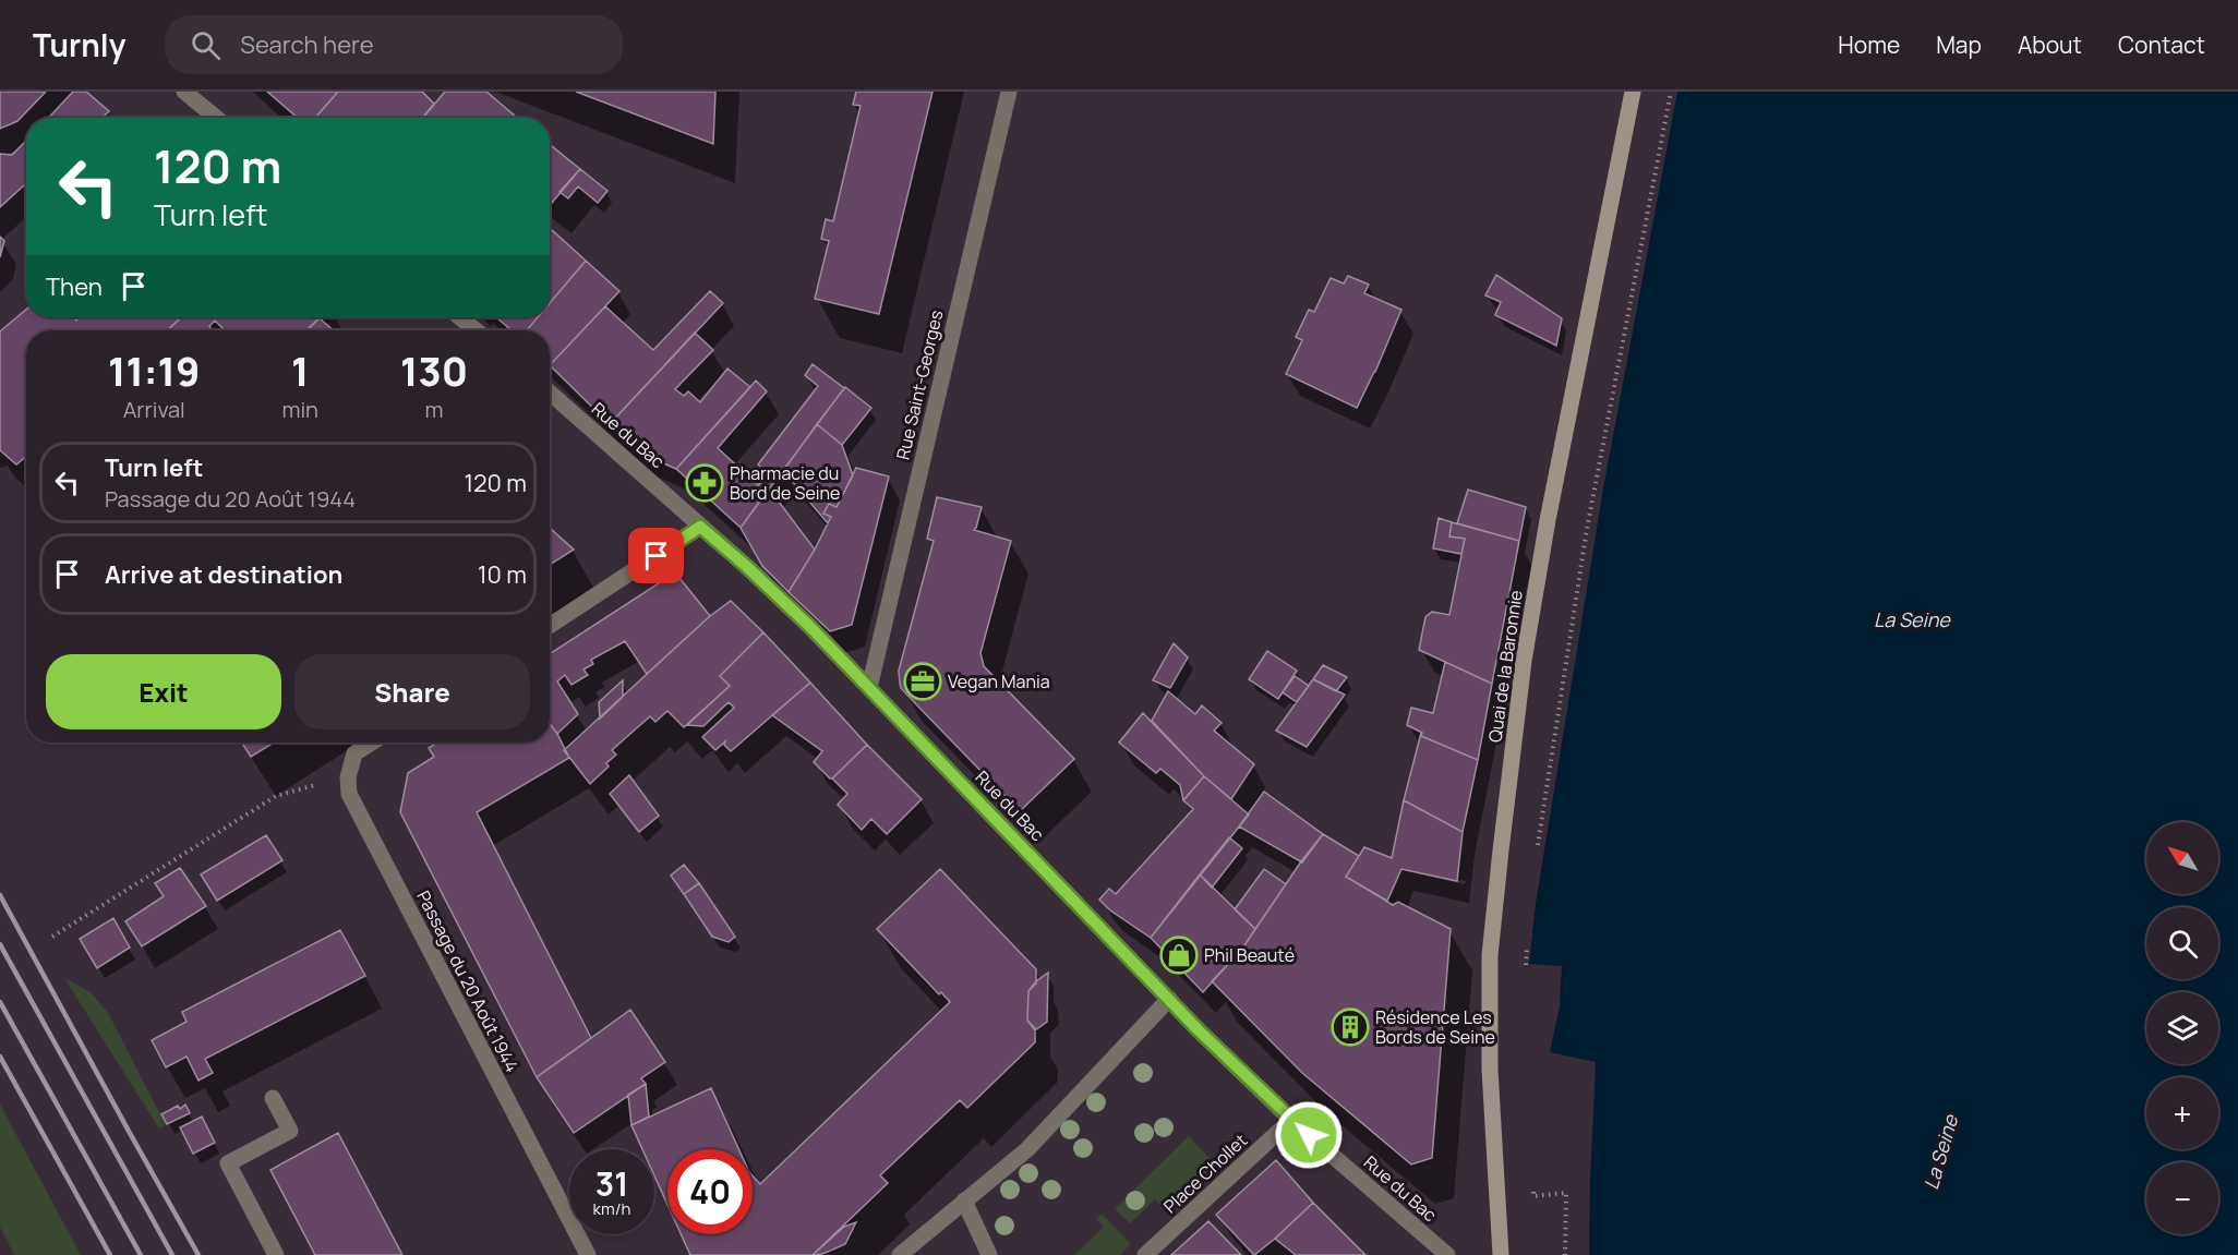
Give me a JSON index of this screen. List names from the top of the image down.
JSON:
{
  "streets": {
    "main road": ["Quai de la Baronnie"],
    "street": [
      "Rue Saint-Georges",
      "Rue du Bac",
      "Passage du 20 Août 1944",
      "Place Chollet"
    ]
  },
  "crossings": [
    ["Rue Saint-Georges", "Rue du Bac"],
    ["Rue du Bac", "Place Chollet"]
  ],
  "water": ["La Seine"],
  "places": {
    "pharmacy": ["Pharmacie du Bord de Seine"],
    "office": ["Vegan Mania"],
    "shop": ["Phil Beauté"],
    "building": ["Résidence Les Bords de Seine"]
  },
  "north": "top left",
  "page": {
    "header": "Turnly",
    "search": "Search here",
    "nav": [
      "Home",
      "Map",
      "About",
      "Contact"
    ],
    "turn": ["120 m", "Turn left"],
    "then": "Then",
    "eta": [
      "11:19",
      "Arrival",
      "1",
      "min",
      "130",
      "m"
    ],
    "list": [
      {
        "name": "Turn left",
        "note": "Passage du 20 Août 1944",
        "value": "120 m"
      },
      {
        "name": "Arrive at destination",
        "value": "10 m"
      }
    ],
    "buttons": ["Exit", "Share"],
    "map_buttons": ["+", "−"],
    "speed": "31 km/h",
    "limit": "40"
  }
}
